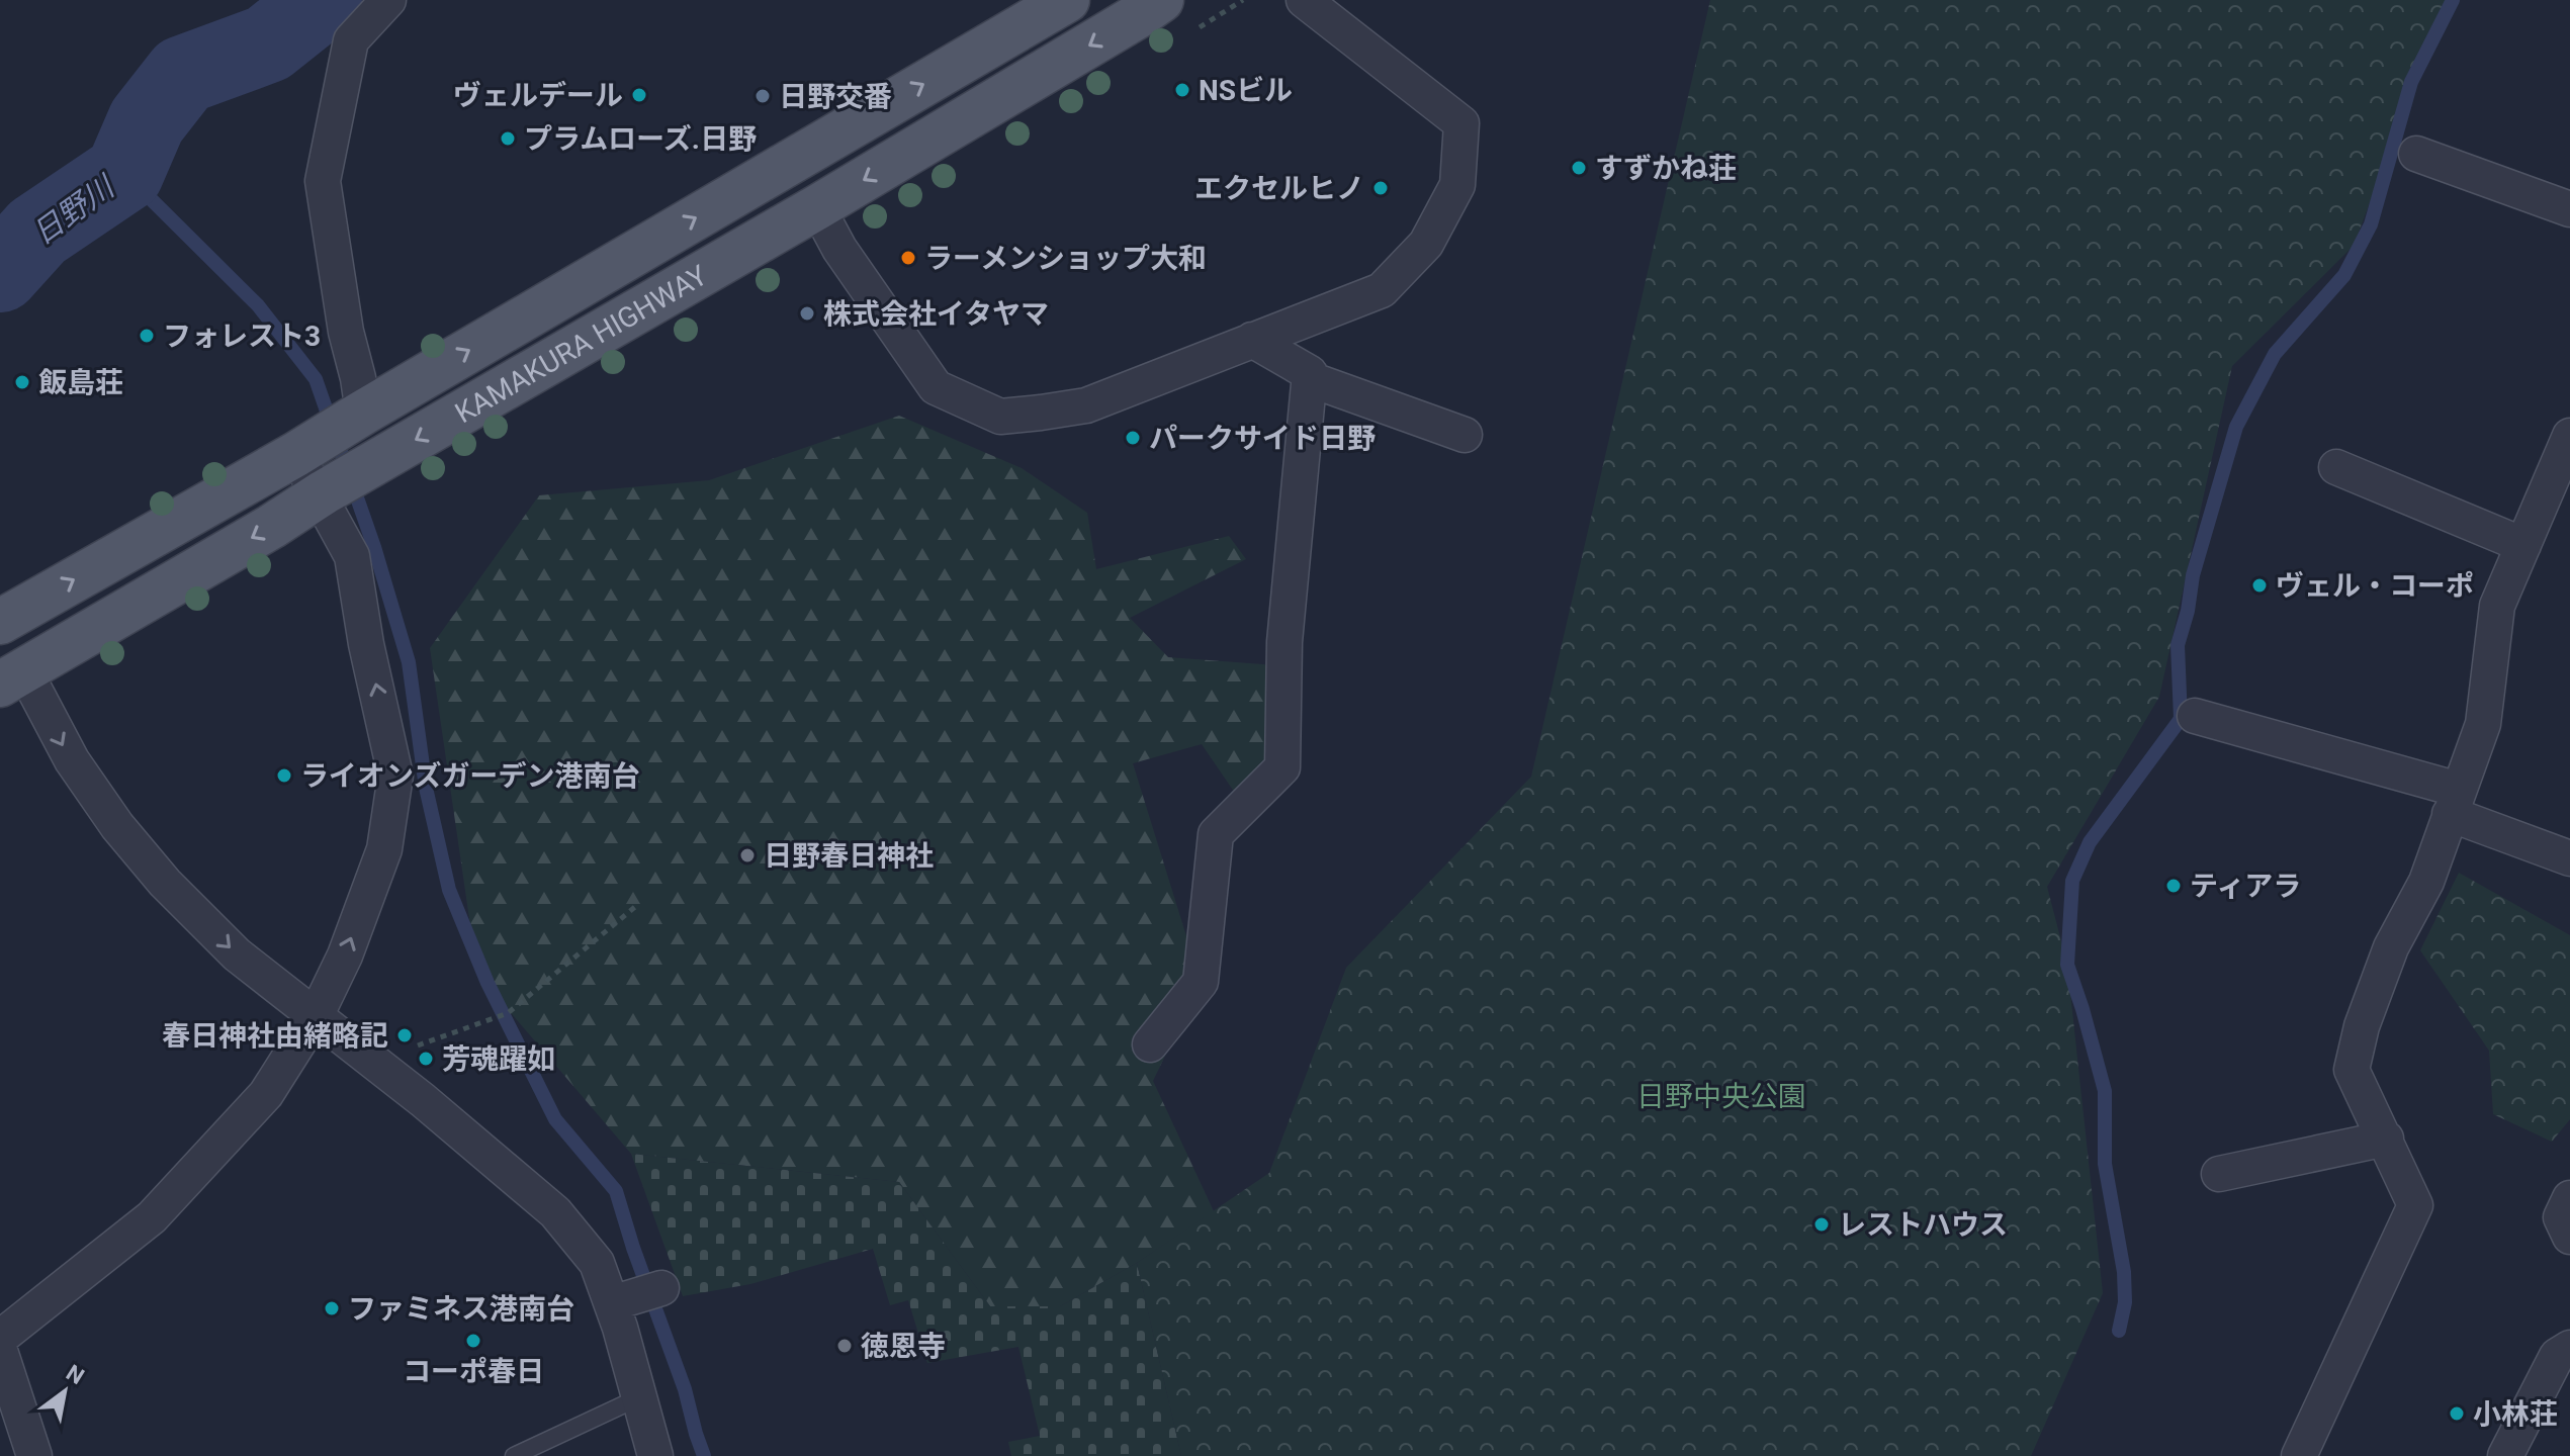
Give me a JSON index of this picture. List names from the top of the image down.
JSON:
{
  "streets": {
    "main road": ["KAMAKURA HIGHWAY"]
  },
  "water": ["日野川"],
  "parks": ["日野中央公園"],
  "places": [
    "NSビル",
    "ヴェルデール",
    "日野交番",
    "プラムローズ.日野",
    "すずかね荘",
    "エクセルヒノ",
    "ラーメンショップ大和",
    "株式会社イタヤマ",
    "フォレスト3",
    "飯島荘",
    "パークサイド日野",
    "ヴェル・コーポ",
    "ライオンズガーデン港南台",
    "日野春日神社",
    "ティアラ",
    "春日神社由緒略記",
    "芳魂躍如",
    "レストハウス",
    "ファミネス港南台",
    "コーポ春日",
    "徳恩寺",
    "小林荘"
  ],
  "north": "top right"
}
